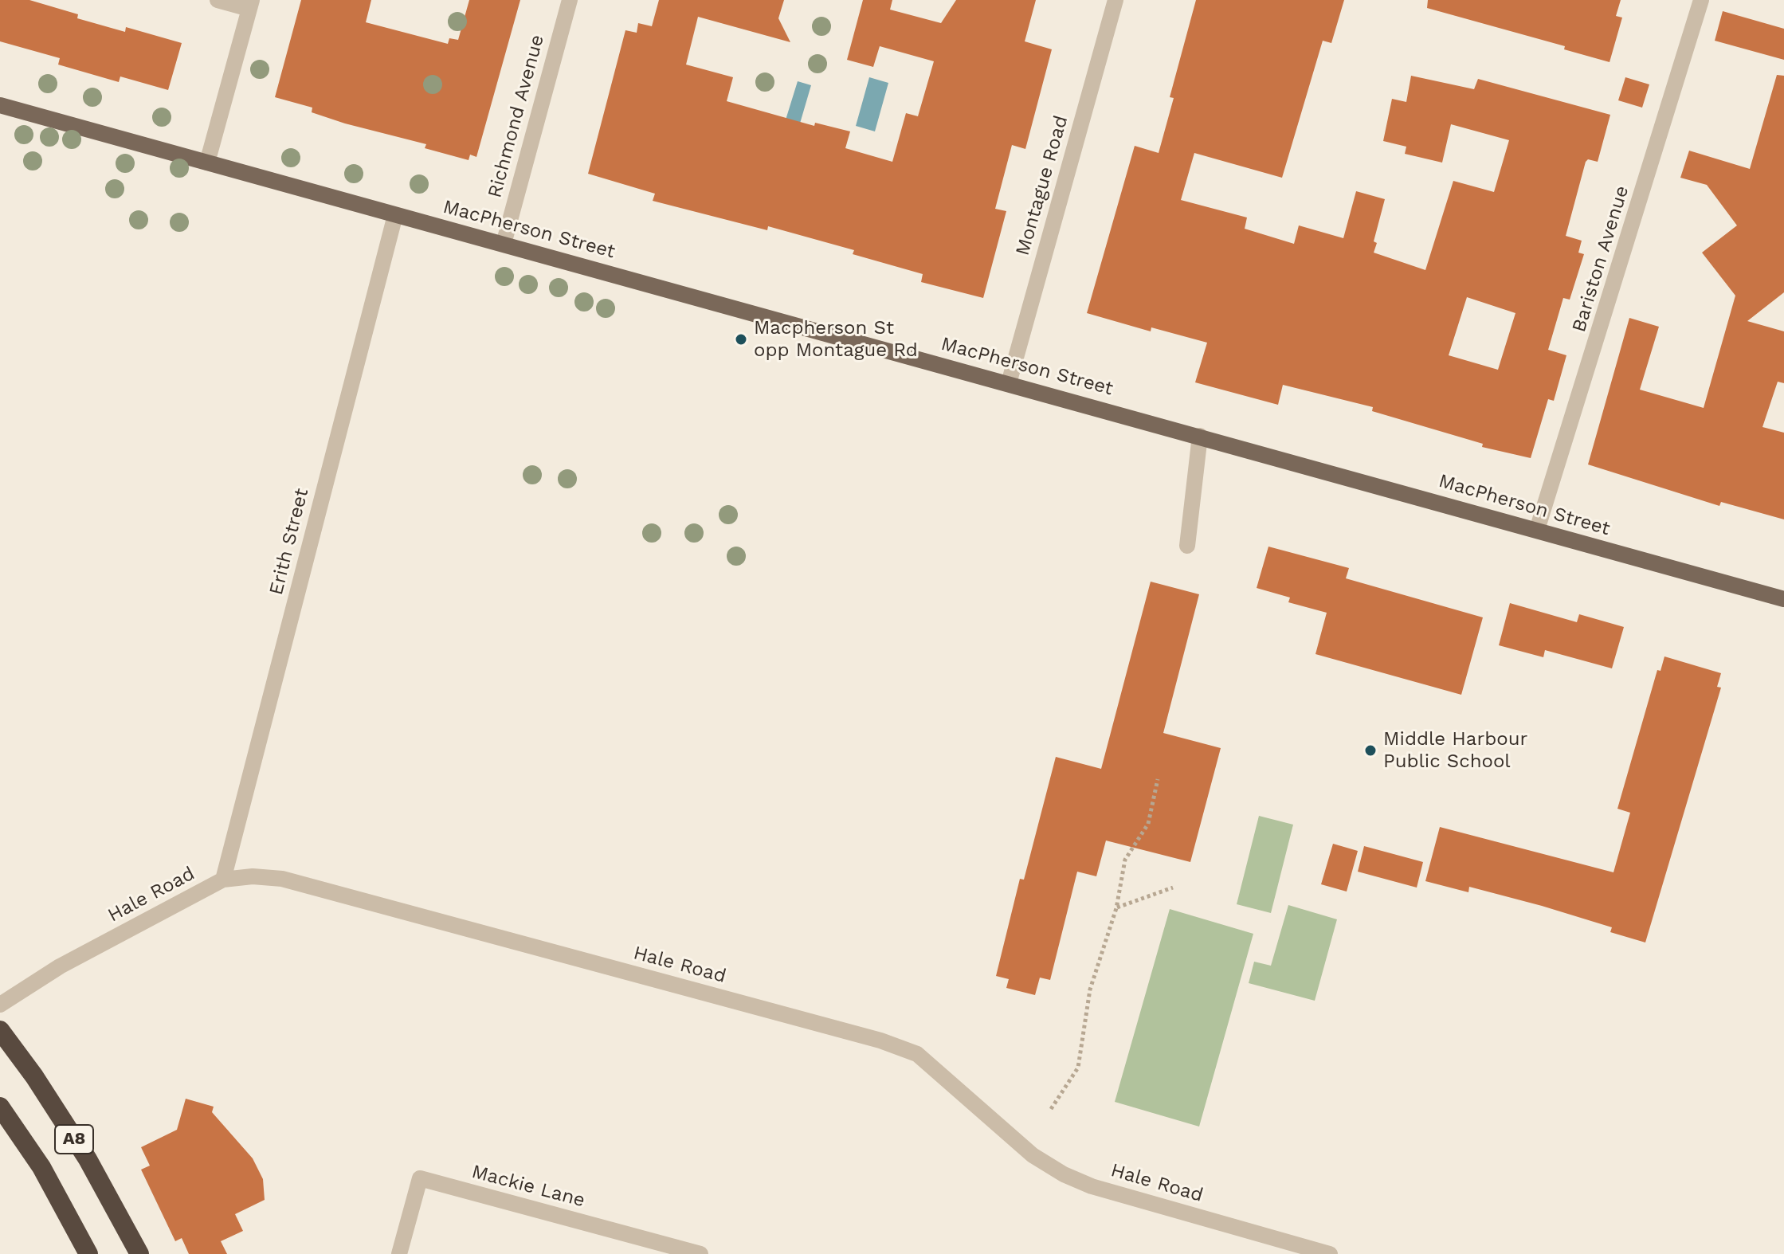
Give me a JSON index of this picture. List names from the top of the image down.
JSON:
{
  "streets": {
    "highway": ["A8"],
    "main road": ["MacPherson Street"],
    "street": [
      "Richmond Avenue",
      "Montague Road",
      "Bariston Avenue",
      "Erith Street",
      "Hale Road",
      "Mackie Lane"
    ]
  },
  "crossings": [
    ["Richmond Avenue", "MacPherson Street"],
    ["Montague Road", "MacPherson Street"],
    ["MacPherson Street", "Bariston Avenue"],
    ["MacPherson Street", "Erith Street"],
    ["Erith Street", "Hale Road"]
  ],
  "places": ["Macpherson St opp Montague Rd", "Middle Harbour Public School"]
}
